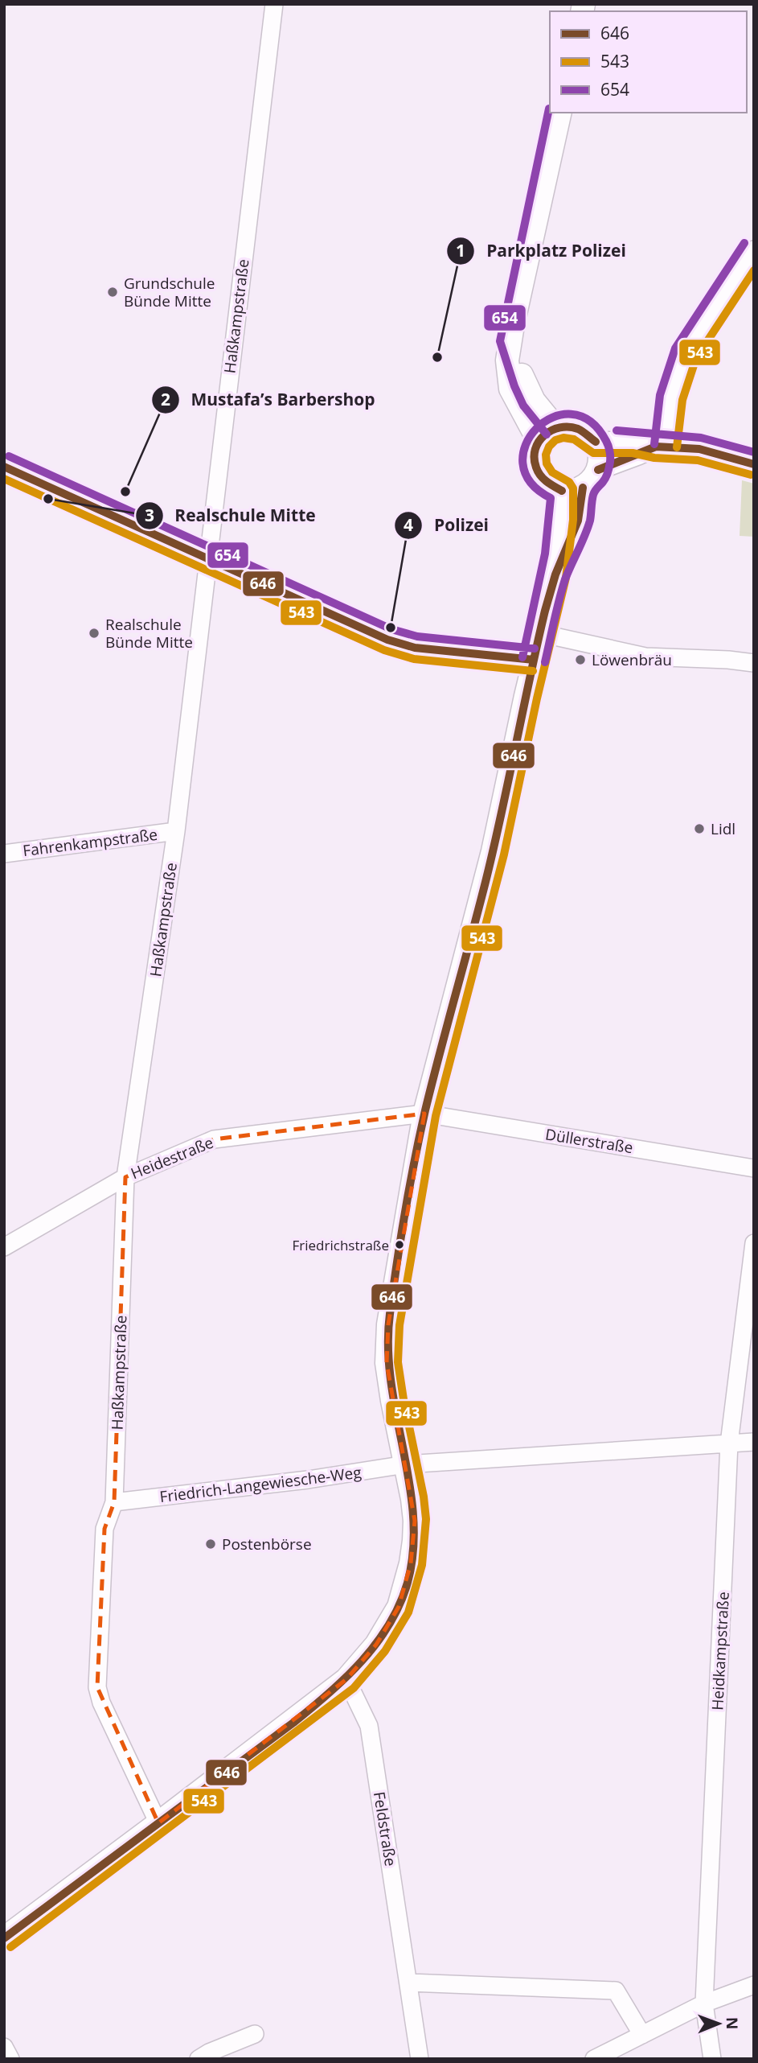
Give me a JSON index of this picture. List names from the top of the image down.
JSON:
{
  "streets": {
    "street": [
      "Haßkampstraße",
      "Fahrenkampstraße",
      "Düllerstraße",
      "Heidestraße",
      "Friedrich-Langewiesche-Weg",
      "Heidkampstraße",
      "Feldstraße"
    ]
  },
  "crossings": [
    ["Haßkampstraße", "Fahrenkampstraße"],
    ["Haßkampstraße", "Heidestraße"],
    ["Haßkampstraße", "Friedrich-Langewiesche-Weg"],
    ["Düllerstraße", "Heidestraße"]
  ],
  "places": [
    "Grundschule Bünde Mitte",
    "Parkplatz Polizei",
    "Mustafa’s Barbershop",
    "Realschule Mitte",
    "Polizei",
    "Realschule Bünde Mitte",
    "Löwenbräu",
    "Lidl",
    "Friedrichstraße",
    "Postenbörse"
  ],
  "lines": ["transit line 654", "transit line 543", "transit line 646"],
  "legend": ["646", "543", "654"],
  "north": "right"
}
